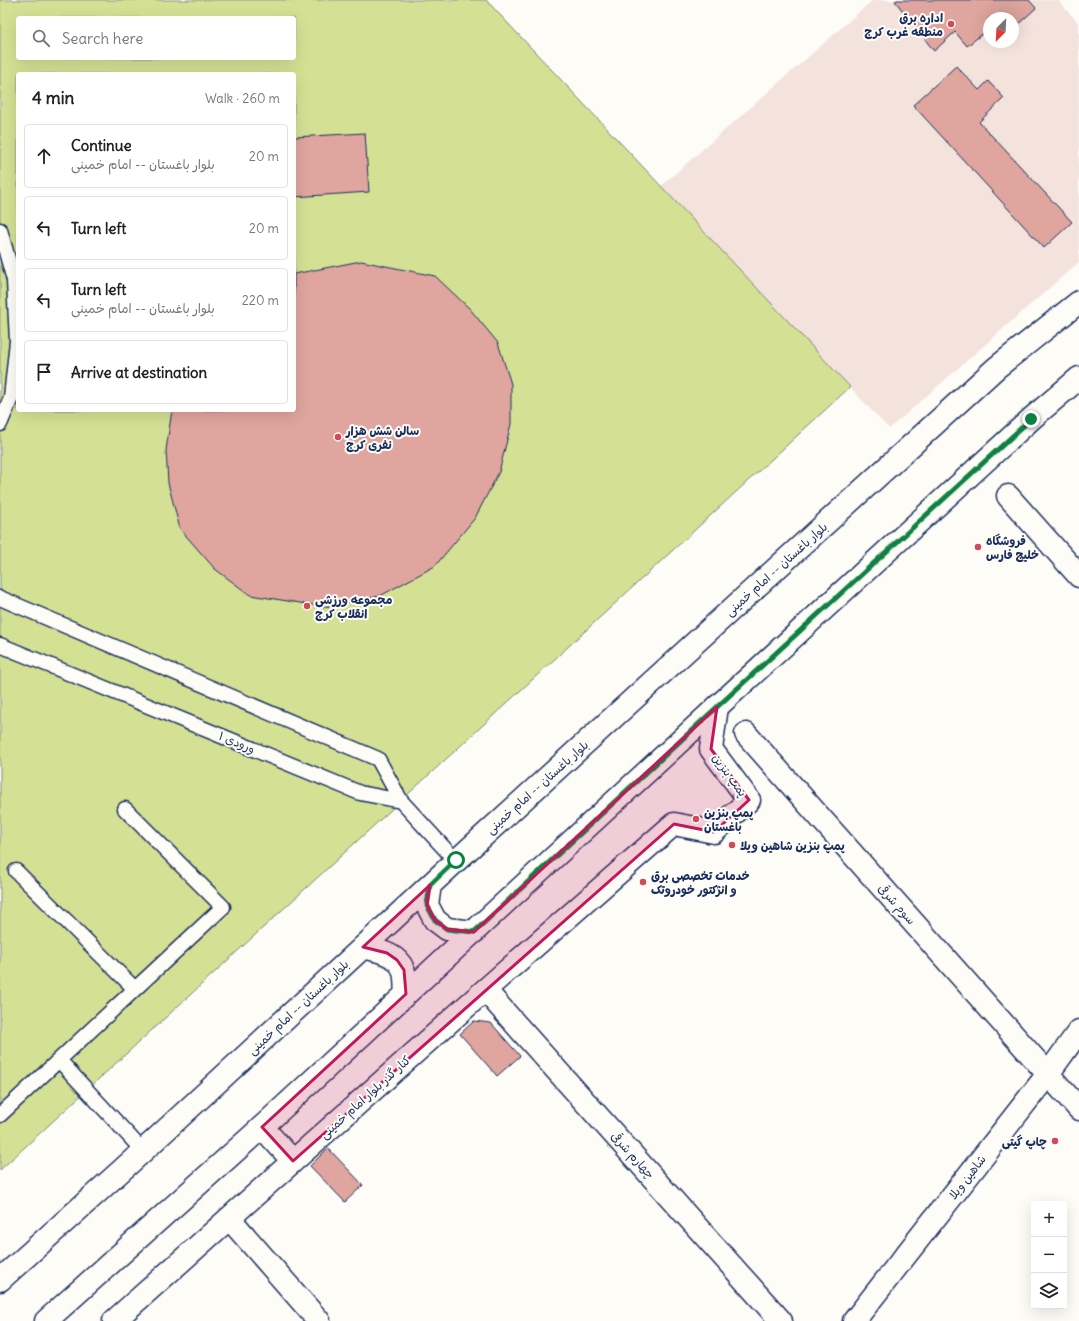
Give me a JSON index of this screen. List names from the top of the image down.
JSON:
{
  "streets": {
    "main road": [
      "بلوار باغستان -- امام خمینی",
      "پمپ بنزین",
      "سوم شرقی",
      "کنار گذر بلوار امام خمینی",
      "چهارم شرقی",
      "شاهین ویلا"
    ],
    "lane": ["ورودی ۱"]
  },
  "crossings": [
    ["پمپ بنزین", "کنار گذر بلوار امام خمینی"],
    ["سوم شرقی", "شاهین ویلا"],
    ["کنار گذر بلوار امام خمینی", "چهارم شرقی"]
  ],
  "places": [
    "اداره برق منطقه غرب کرج",
    "سالن شش هزار نفری کرج",
    "فروشگاه خلیج فارس",
    "مجموعه ورزشی انقلاب کرج",
    "پمپ بنزین باغستان",
    "پمپ بنزین شاهین ویلا",
    "خدمات تخصصی برق و انژکتور خودروتک",
    "چاپ گیتی"
  ],
  "north": "bottom left",
  "page": {
    "search": "Search here",
    "heading": ["4 min", "Walk · 260 m"],
    "list": [
      ["Continue", "بلوار باغستان -- امام خمینی", "20 m"],
      ["Turn left", "20 m"],
      ["Turn left", "بلوار باغستان -- امام خمینی", "220 m"],
      "Arrive at destination"
    ],
    "map_buttons": ["+", "−"]
  }
}
